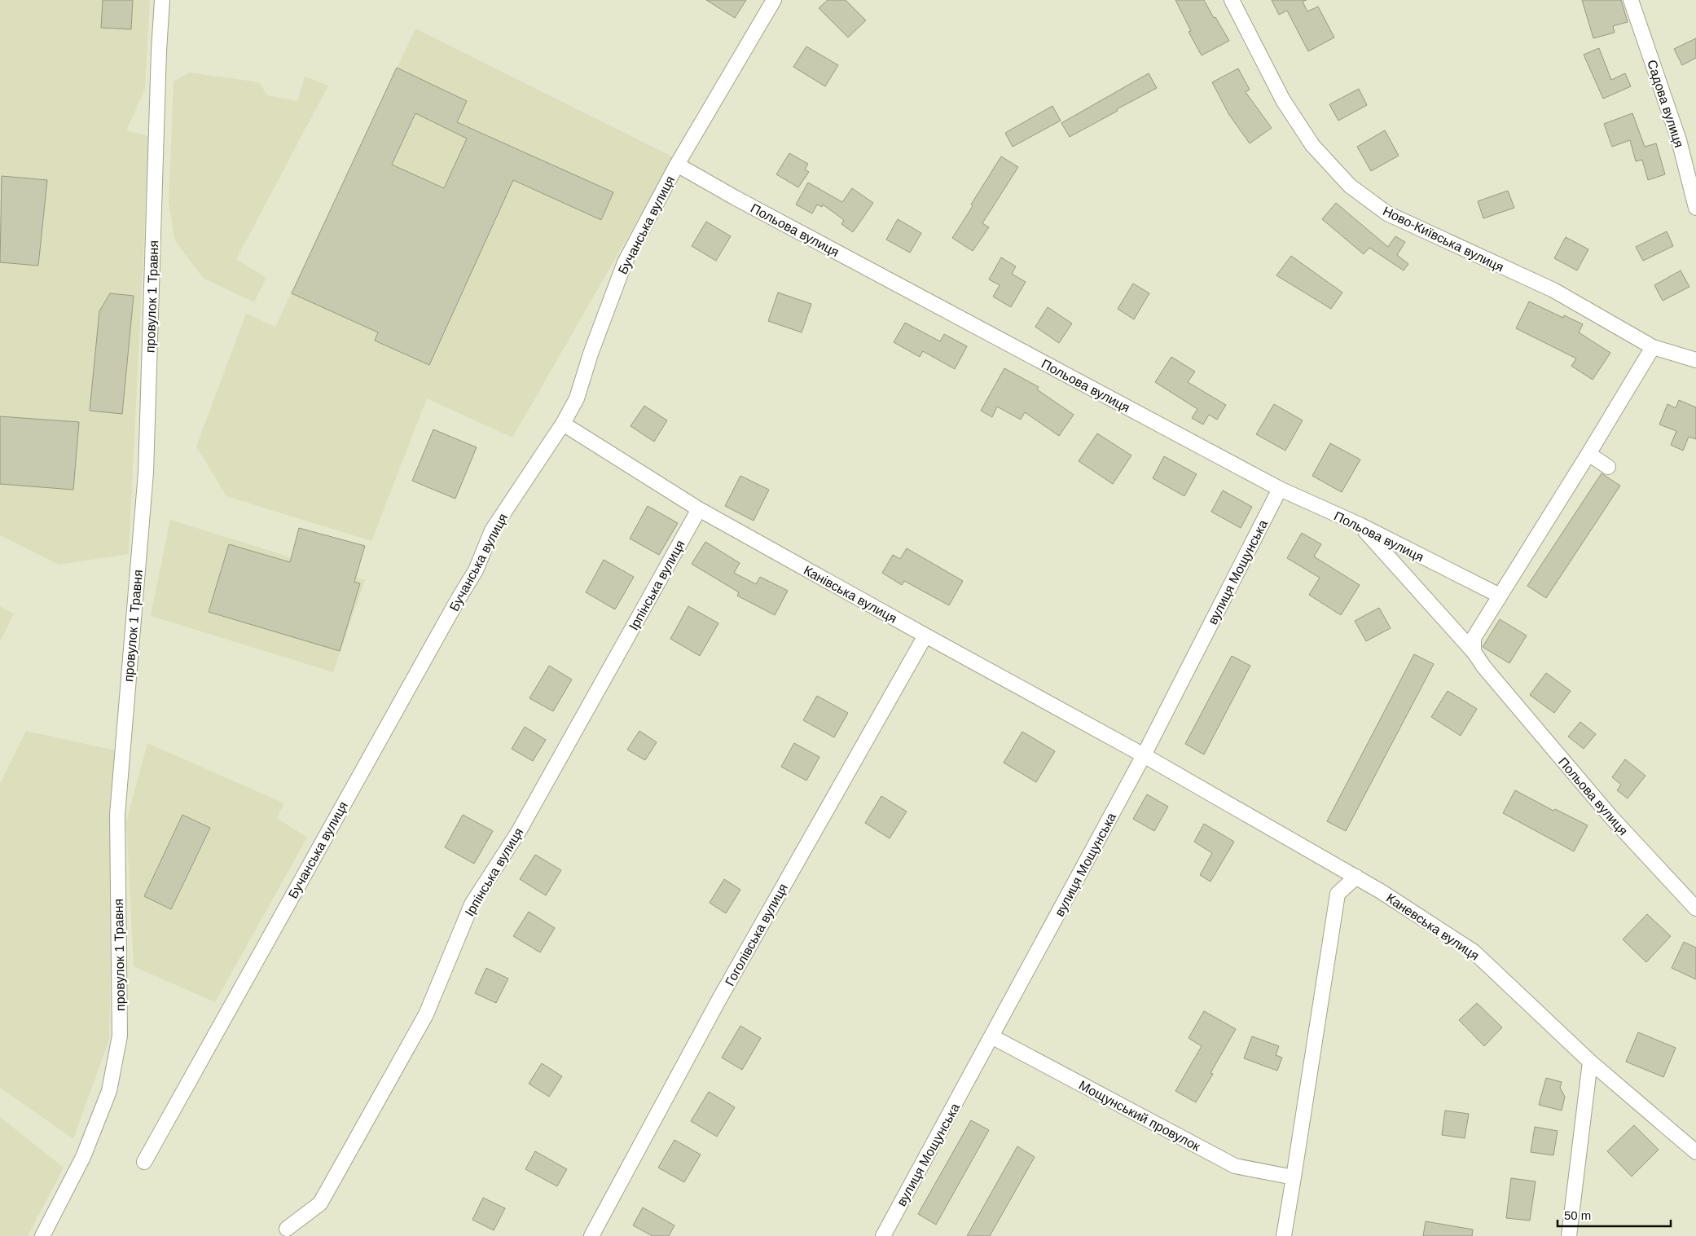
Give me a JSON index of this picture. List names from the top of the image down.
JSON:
{
  "streets": {
    "street": [
      "Садова вулиця",
      "Бучанська вулиця",
      "Польова вулиця",
      "Ново-Київська вулиця",
      "провулок 1 Травня",
      "вулиця Мощунська",
      "Ірпінська вулиця",
      "Канівська вулиця",
      "Каневська вулиця",
      "Гоголівська вулиця",
      "Мощунський провулок"
    ]
  },
  "crossings": [
    ["Бучанська вулиця", "Польова вулиця"],
    ["Бучанська вулиця", "Канівська вулиця"],
    ["Польова вулиця", "вулиця Мощунська"],
    ["вулиця Мощунська", "Канівська вулиця"],
    ["вулиця Мощунська", "Каневська вулиця"],
    ["вулиця Мощунська", "Мощунський провулок"],
    ["Ірпінська вулиця", "Канівська вулиця"],
    ["Канівська вулиця", "Каневська вулиця"],
    ["Канівська вулиця", "Гоголівська вулиця"]
  ],
  "scale_bar": "50 m"
}
